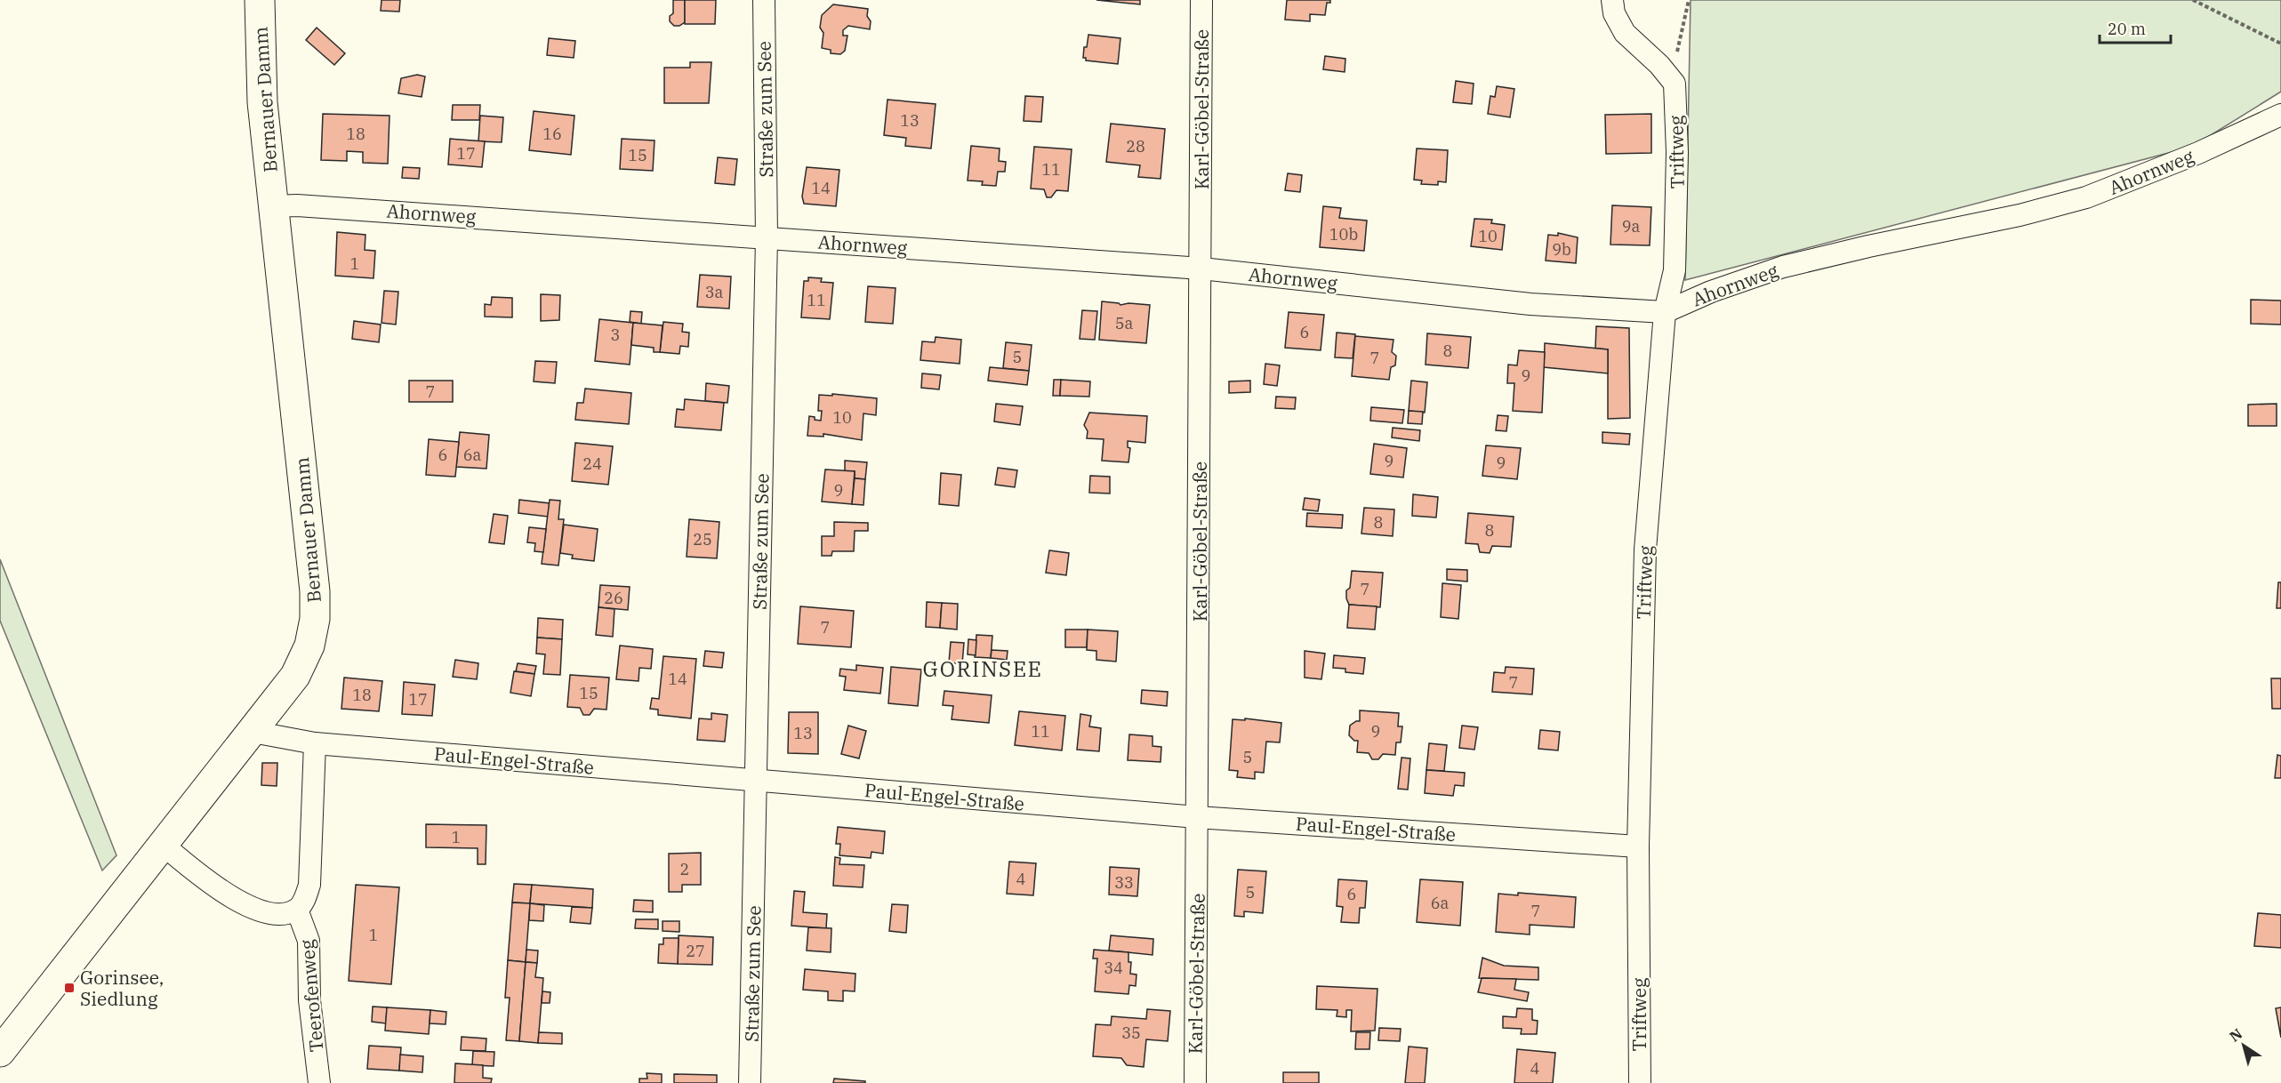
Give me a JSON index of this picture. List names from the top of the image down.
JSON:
{
  "streets": {
    "main road": ["Bernauer Damm"],
    "street": [
      "Straße zum See",
      "Karl-Göbel-Straße",
      "Triftweg",
      "Ahornweg",
      "Paul-Engel-Straße",
      "Teerofenweg"
    ]
  },
  "crossings": [
    ["Bernauer Damm", "Ahornweg"],
    ["Bernauer Damm", "Paul-Engel-Straße"],
    ["Straße zum See", "Ahornweg"],
    ["Straße zum See", "Paul-Engel-Straße"],
    ["Karl-Göbel-Straße", "Ahornweg"],
    ["Karl-Göbel-Straße", "Paul-Engel-Straße"],
    ["Triftweg", "Ahornweg"],
    ["Triftweg", "Paul-Engel-Straße"]
  ],
  "districts": ["GORINSEE"],
  "places": {
    "transit": ["Gorinsee, Siedlung"]
  },
  "house_numbers": [
    "13",
    "18",
    "16",
    "28",
    "17",
    "15",
    "11",
    "14",
    "9a",
    "10b",
    "10",
    "9b",
    "1",
    "3a",
    "11",
    "5a",
    "6",
    "3",
    "8",
    "5",
    "7",
    "9",
    "7",
    "10",
    "6",
    "6a",
    "9",
    "9",
    "24",
    "9",
    "8",
    "8",
    "25",
    "7",
    "26",
    "7",
    "14",
    "7",
    "15",
    "18",
    "17",
    "11",
    "9",
    "13",
    "5",
    "1",
    "2",
    "4",
    "33",
    "5",
    "6",
    "6a",
    "7",
    "1",
    "27",
    "34",
    "35",
    "4"
  ],
  "scale_bar": "20 m",
  "north": "top left"
}
